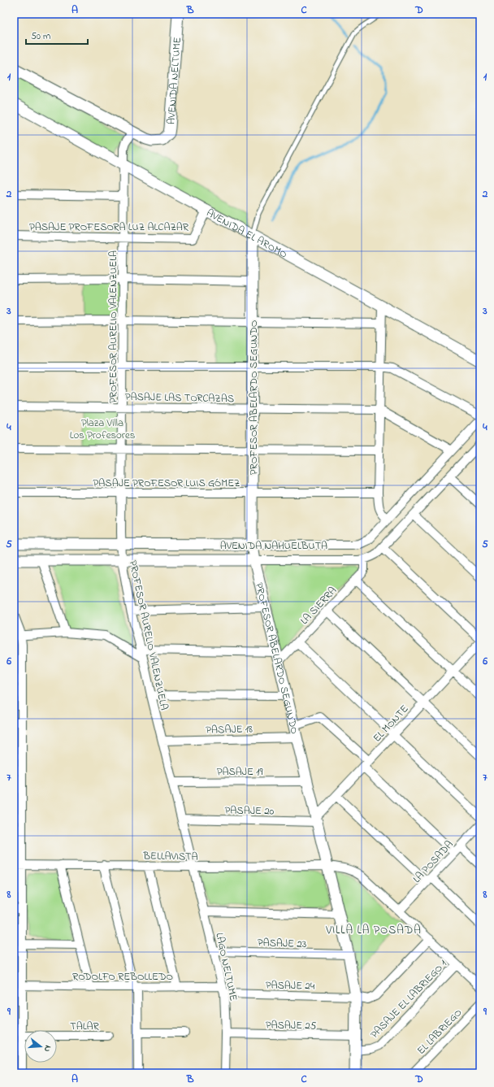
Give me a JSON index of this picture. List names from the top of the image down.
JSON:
{
  "streets": {
    "street": [
      "AVENIDA NELTUME",
      "PASAJE PROFESORA LUZ ALCAZAR",
      "AVENIDA EL AROMO",
      "PROFESOR AURELIO VALENZUELA",
      "PASAJE LAS TORCAZAS",
      "PROFESOR ABELARDO SEGUNDO",
      "PASAJE PROFESOR LUIS GÓMEZ",
      "AVENIDA NAHUELBUTA",
      "LA SIERRA",
      "EL MONTE",
      "PASAJE 18",
      "PASAJE 19",
      "PASAJE 20",
      "BELLAVISTA",
      "LA POSADA",
      "PASAJE 23",
      "LAGO NELTUME",
      "RODOLFO REBOLLEDO",
      "PASAJE 24",
      "PASAJE EL LABRIEGO 1",
      "PASAJE 25",
      "TALAR",
      "EL LABRIEGO"
    ]
  },
  "crossings": [
    ["AVENIDA NELTUME", "PROFESOR AURELIO VALENZUELA"],
    ["PASAJE PROFESORA LUZ ALCAZAR", "AVENIDA EL AROMO"],
    ["PASAJE PROFESORA LUZ ALCAZAR", "PROFESOR AURELIO VALENZUELA"],
    ["AVENIDA EL AROMO", "PROFESOR AURELIO VALENZUELA"],
    ["AVENIDA EL AROMO", "PROFESOR ABELARDO SEGUNDO"],
    ["PROFESOR AURELIO VALENZUELA", "PASAJE LAS TORCAZAS"],
    ["PROFESOR AURELIO VALENZUELA", "PASAJE PROFESOR LUIS GÓMEZ"],
    ["PROFESOR AURELIO VALENZUELA", "AVENIDA NAHUELBUTA"],
    ["PROFESOR AURELIO VALENZUELA", "PASAJE 18"],
    ["PROFESOR AURELIO VALENZUELA", "PASAJE 19"],
    ["PROFESOR AURELIO VALENZUELA", "PASAJE 20"],
    ["PROFESOR AURELIO VALENZUELA", "BELLAVISTA"],
    ["PROFESOR AURELIO VALENZUELA", "LAGO NELTUME"],
    ["PASAJE LAS TORCAZAS", "PROFESOR ABELARDO SEGUNDO"],
    ["PASAJE LAS TORCAZAS", "AVENIDA NAHUELBUTA"],
    ["PROFESOR ABELARDO SEGUNDO", "PASAJE PROFESOR LUIS GÓMEZ"],
    ["PROFESOR ABELARDO SEGUNDO", "AVENIDA NAHUELBUTA"],
    ["PROFESOR ABELARDO SEGUNDO", "LA SIERRA"],
    ["PROFESOR ABELARDO SEGUNDO", "EL MONTE"],
    ["PROFESOR ABELARDO SEGUNDO", "PASAJE 18"],
    ["PROFESOR ABELARDO SEGUNDO", "PASAJE 19"],
    ["PROFESOR ABELARDO SEGUNDO", "PASAJE 20"],
    ["PROFESOR ABELARDO SEGUNDO", "BELLAVISTA"],
    ["PROFESOR ABELARDO SEGUNDO", "PASAJE 23"],
    ["PROFESOR ABELARDO SEGUNDO", "PASAJE 24"],
    ["PROFESOR ABELARDO SEGUNDO", "PASAJE EL LABRIEGO 1"],
    ["PROFESOR ABELARDO SEGUNDO", "PASAJE 25"],
    ["AVENIDA NAHUELBUTA", "LA SIERRA"],
    ["EL MONTE", "PASAJE 20"],
    ["BELLAVISTA", "LA POSADA"],
    ["BELLAVISTA", "LAGO NELTUME"],
    ["BELLAVISTA", "PASAJE 24"],
    ["BELLAVISTA", "PASAJE EL LABRIEGO 1"],
    ["PASAJE 23", "LAGO NELTUME"],
    ["LAGO NELTUME", "RODOLFO REBOLLEDO"],
    ["LAGO NELTUME", "PASAJE 24"],
    ["LAGO NELTUME", "PASAJE 25"],
    ["RODOLFO REBOLLEDO", "PASAJE 24"]
  ],
  "districts": ["VILLA LA POSADA"],
  "parks": ["Plaza Villa Los Profesores"],
  "scale_bar": "50 m",
  "north": "right",
  "grid": {
    "columns": [
      "A",
      "B",
      "C",
      "D"
    ],
    "rows": [
      "1",
      "2",
      "3",
      "4",
      "5",
      "6",
      "7",
      "8",
      "9"
    ]
  }
}
